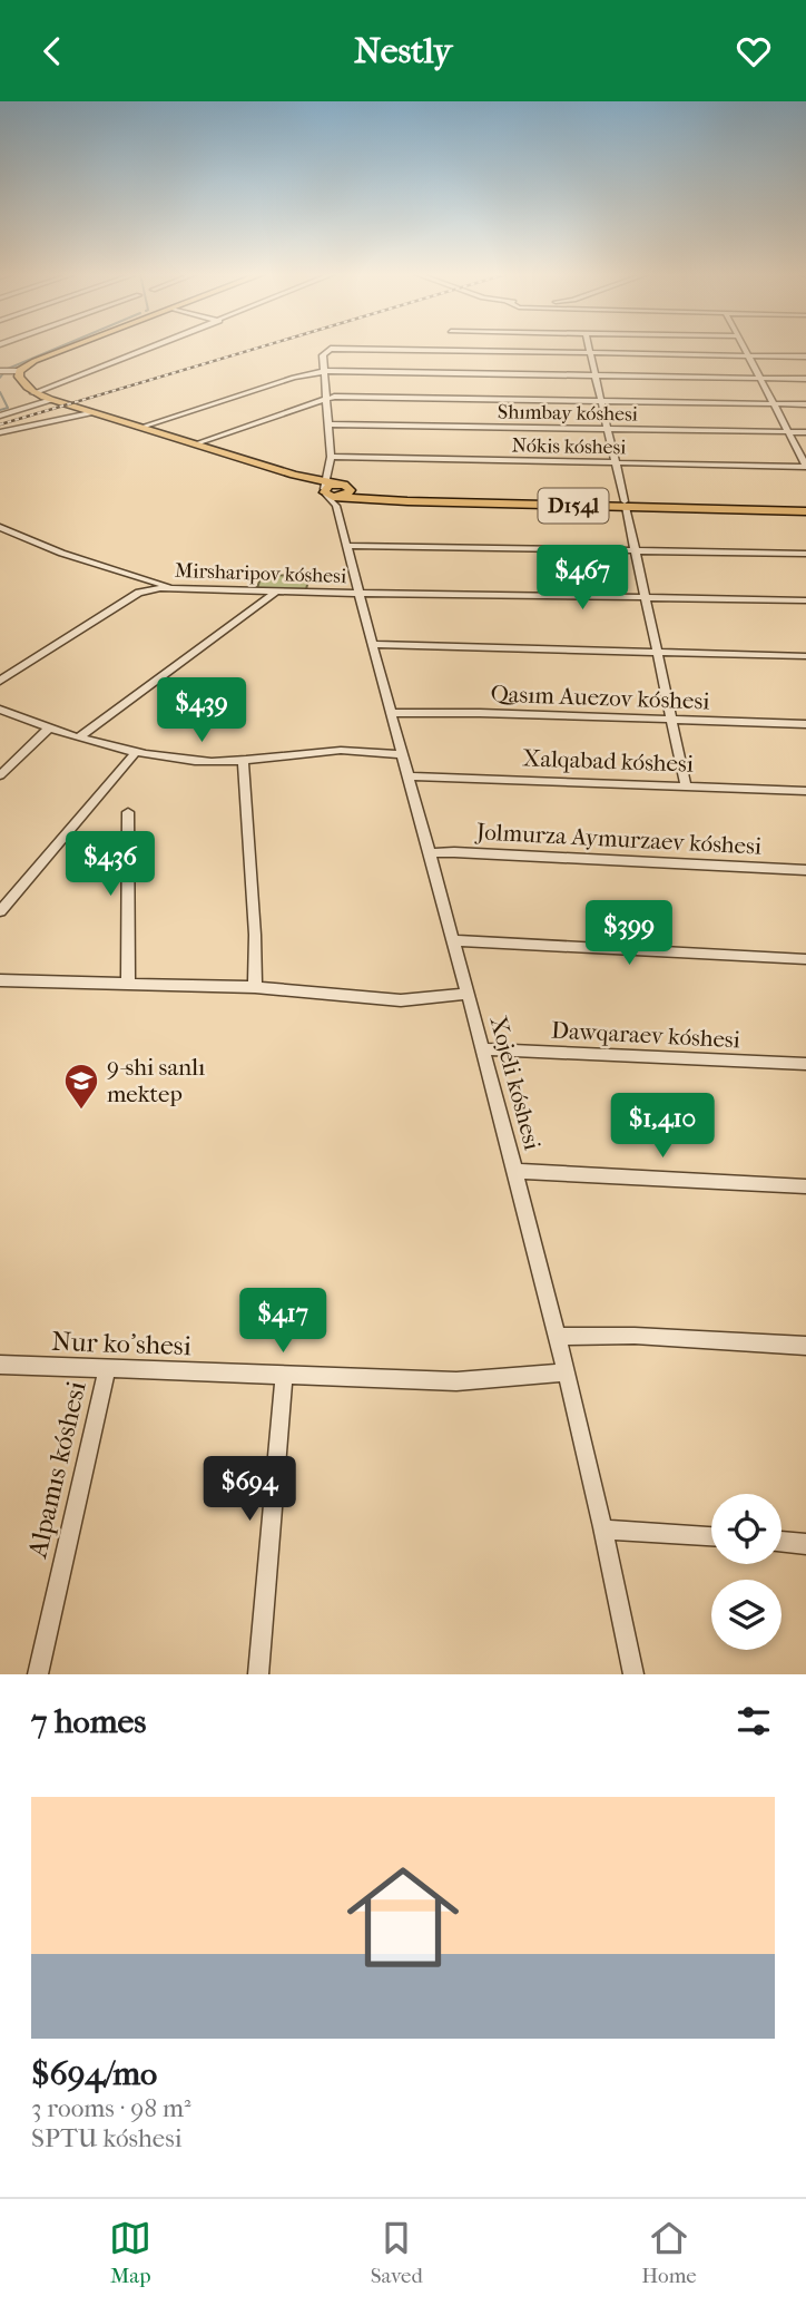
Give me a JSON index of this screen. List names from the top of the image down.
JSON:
{
  "streets": {
    "main road": ["D154l"],
    "street": [
      "Shımbay kóshesi",
      "Nókis kóshesi",
      "Mirsharipov kóshesi",
      "Qasım Auezov kóshesi",
      "Xalqabad kóshesi",
      "Jolmurza Aymurzaev kóshesi",
      "Dawqaraev kóshesi",
      "Xojeli kóshesi",
      "Nur ko'shesi",
      "Alpamıs kóshesi"
    ]
  },
  "crossings": [
    ["D154l", "Xojeli kóshesi"],
    ["Mirsharipov kóshesi", "Xojeli kóshesi"],
    ["Qasım Auezov kóshesi", "Xojeli kóshesi"],
    ["Xalqabad kóshesi", "Xojeli kóshesi"],
    ["Jolmurza Aymurzaev kóshesi", "Xojeli kóshesi"],
    ["Dawqaraev kóshesi", "Xojeli kóshesi"],
    ["Xojeli kóshesi", "Nur ko'shesi"],
    ["Nur ko'shesi", "Alpamıs kóshesi"]
  ],
  "places": {
    "school or university": ["9-shi sanlı mektep"]
  },
  "page": {
    "header": "Nestly",
    "price": [
      "$467",
      "$439",
      "$436",
      "$399",
      "$1,410",
      "$417",
      "$694"
    ],
    "heading": "7 homes",
    "list": [
      {
        "name": "$694/mo",
        "note": "3 rooms · 98 m² · SPTU kóshesi"
      }
    ],
    "tabs": ["Map", "Saved", "Home"]
  }
}
